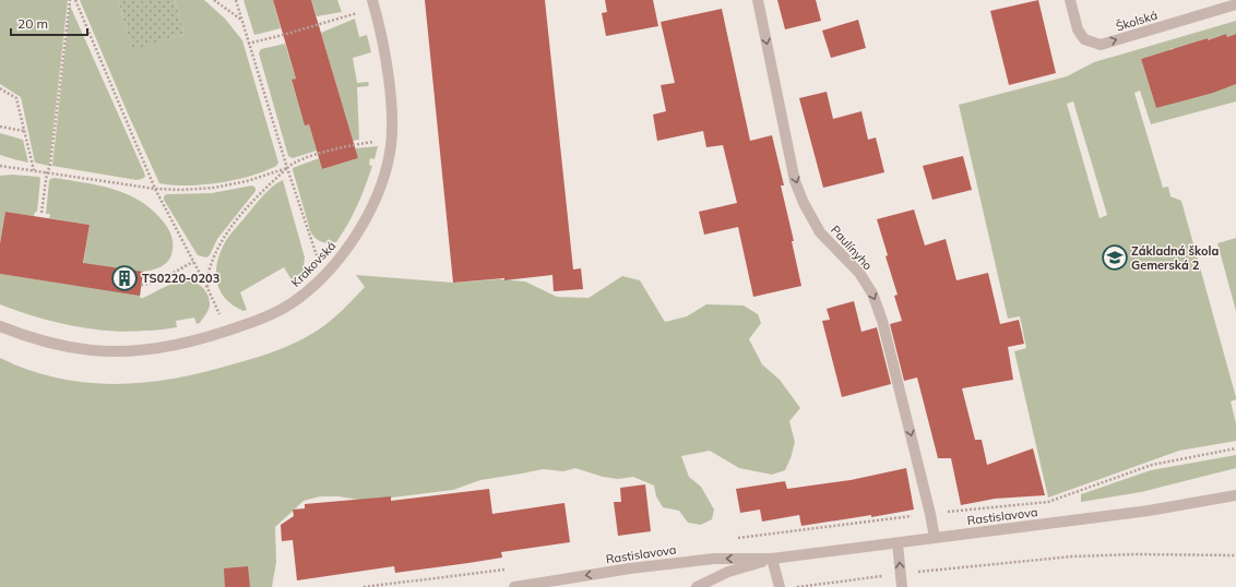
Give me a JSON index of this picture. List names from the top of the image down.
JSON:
{
  "streets": {
    "street": [
      "Školská",
      "Paulínyho",
      "Krakovská",
      "Rastislavova"
    ]
  },
  "crossings": [
    ["Paulínyho", "Rastislavova"]
  ],
  "one_way": ["Školská", "Paulínyho"],
  "places": {
    "school or university": ["Základná škola Gemerská 2"],
    "building": ["TS0220-0203"]
  },
  "scale_bar": "20 m"
}
